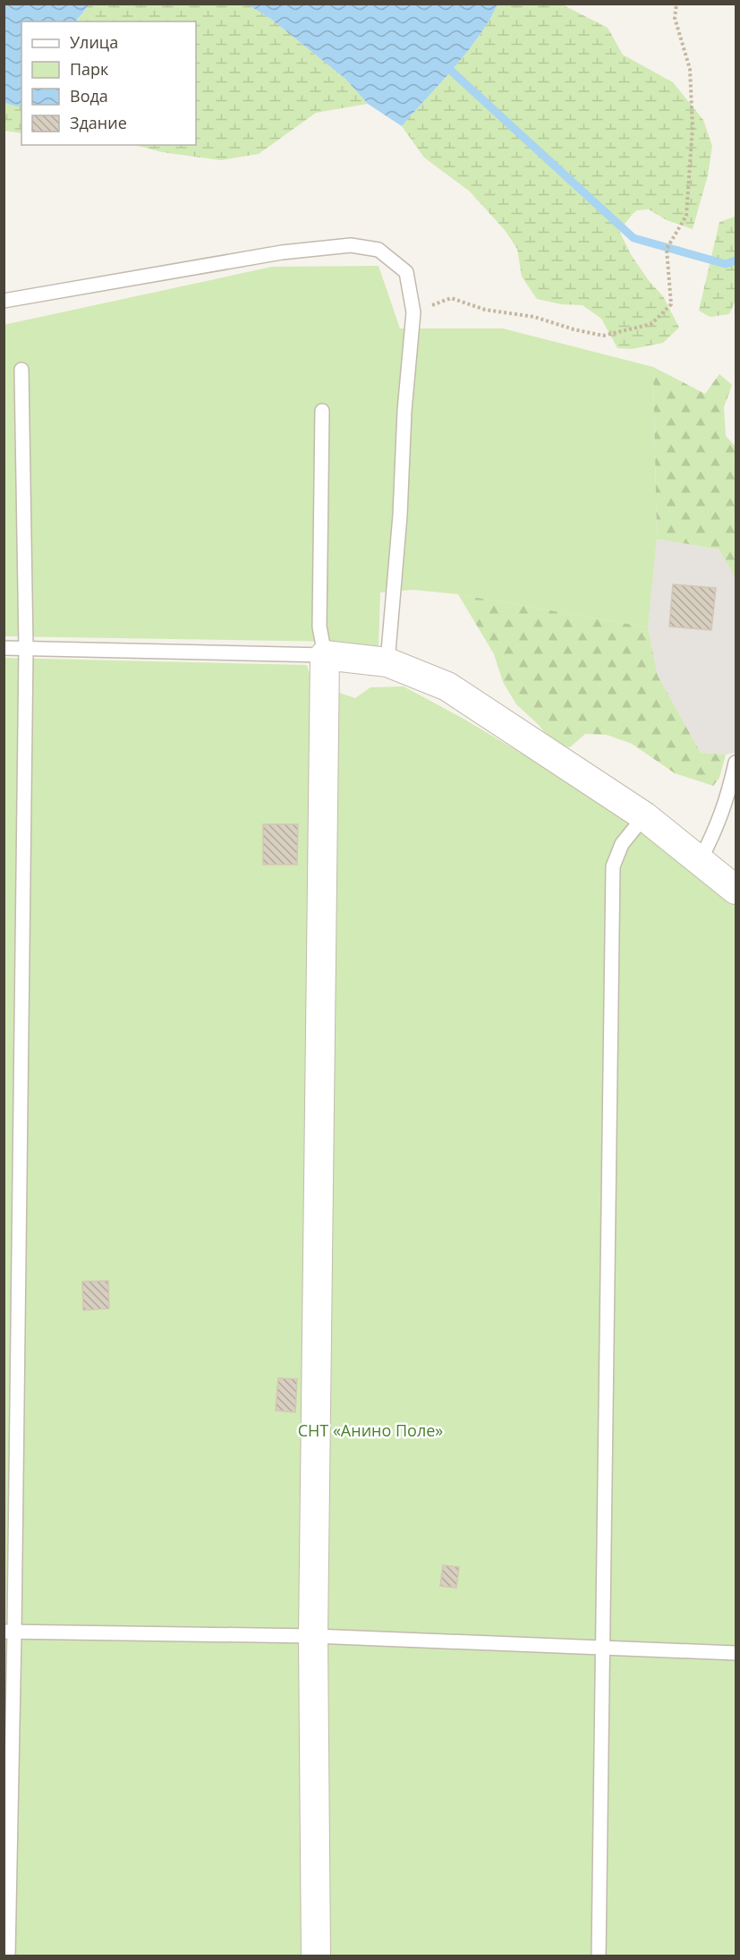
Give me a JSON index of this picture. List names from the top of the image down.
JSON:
{
  "parks": ["СНТ «Анино Поле»"],
  "legend": [
    "Улица",
    "Парк",
    "Вода",
    "Здание"
  ]
}
